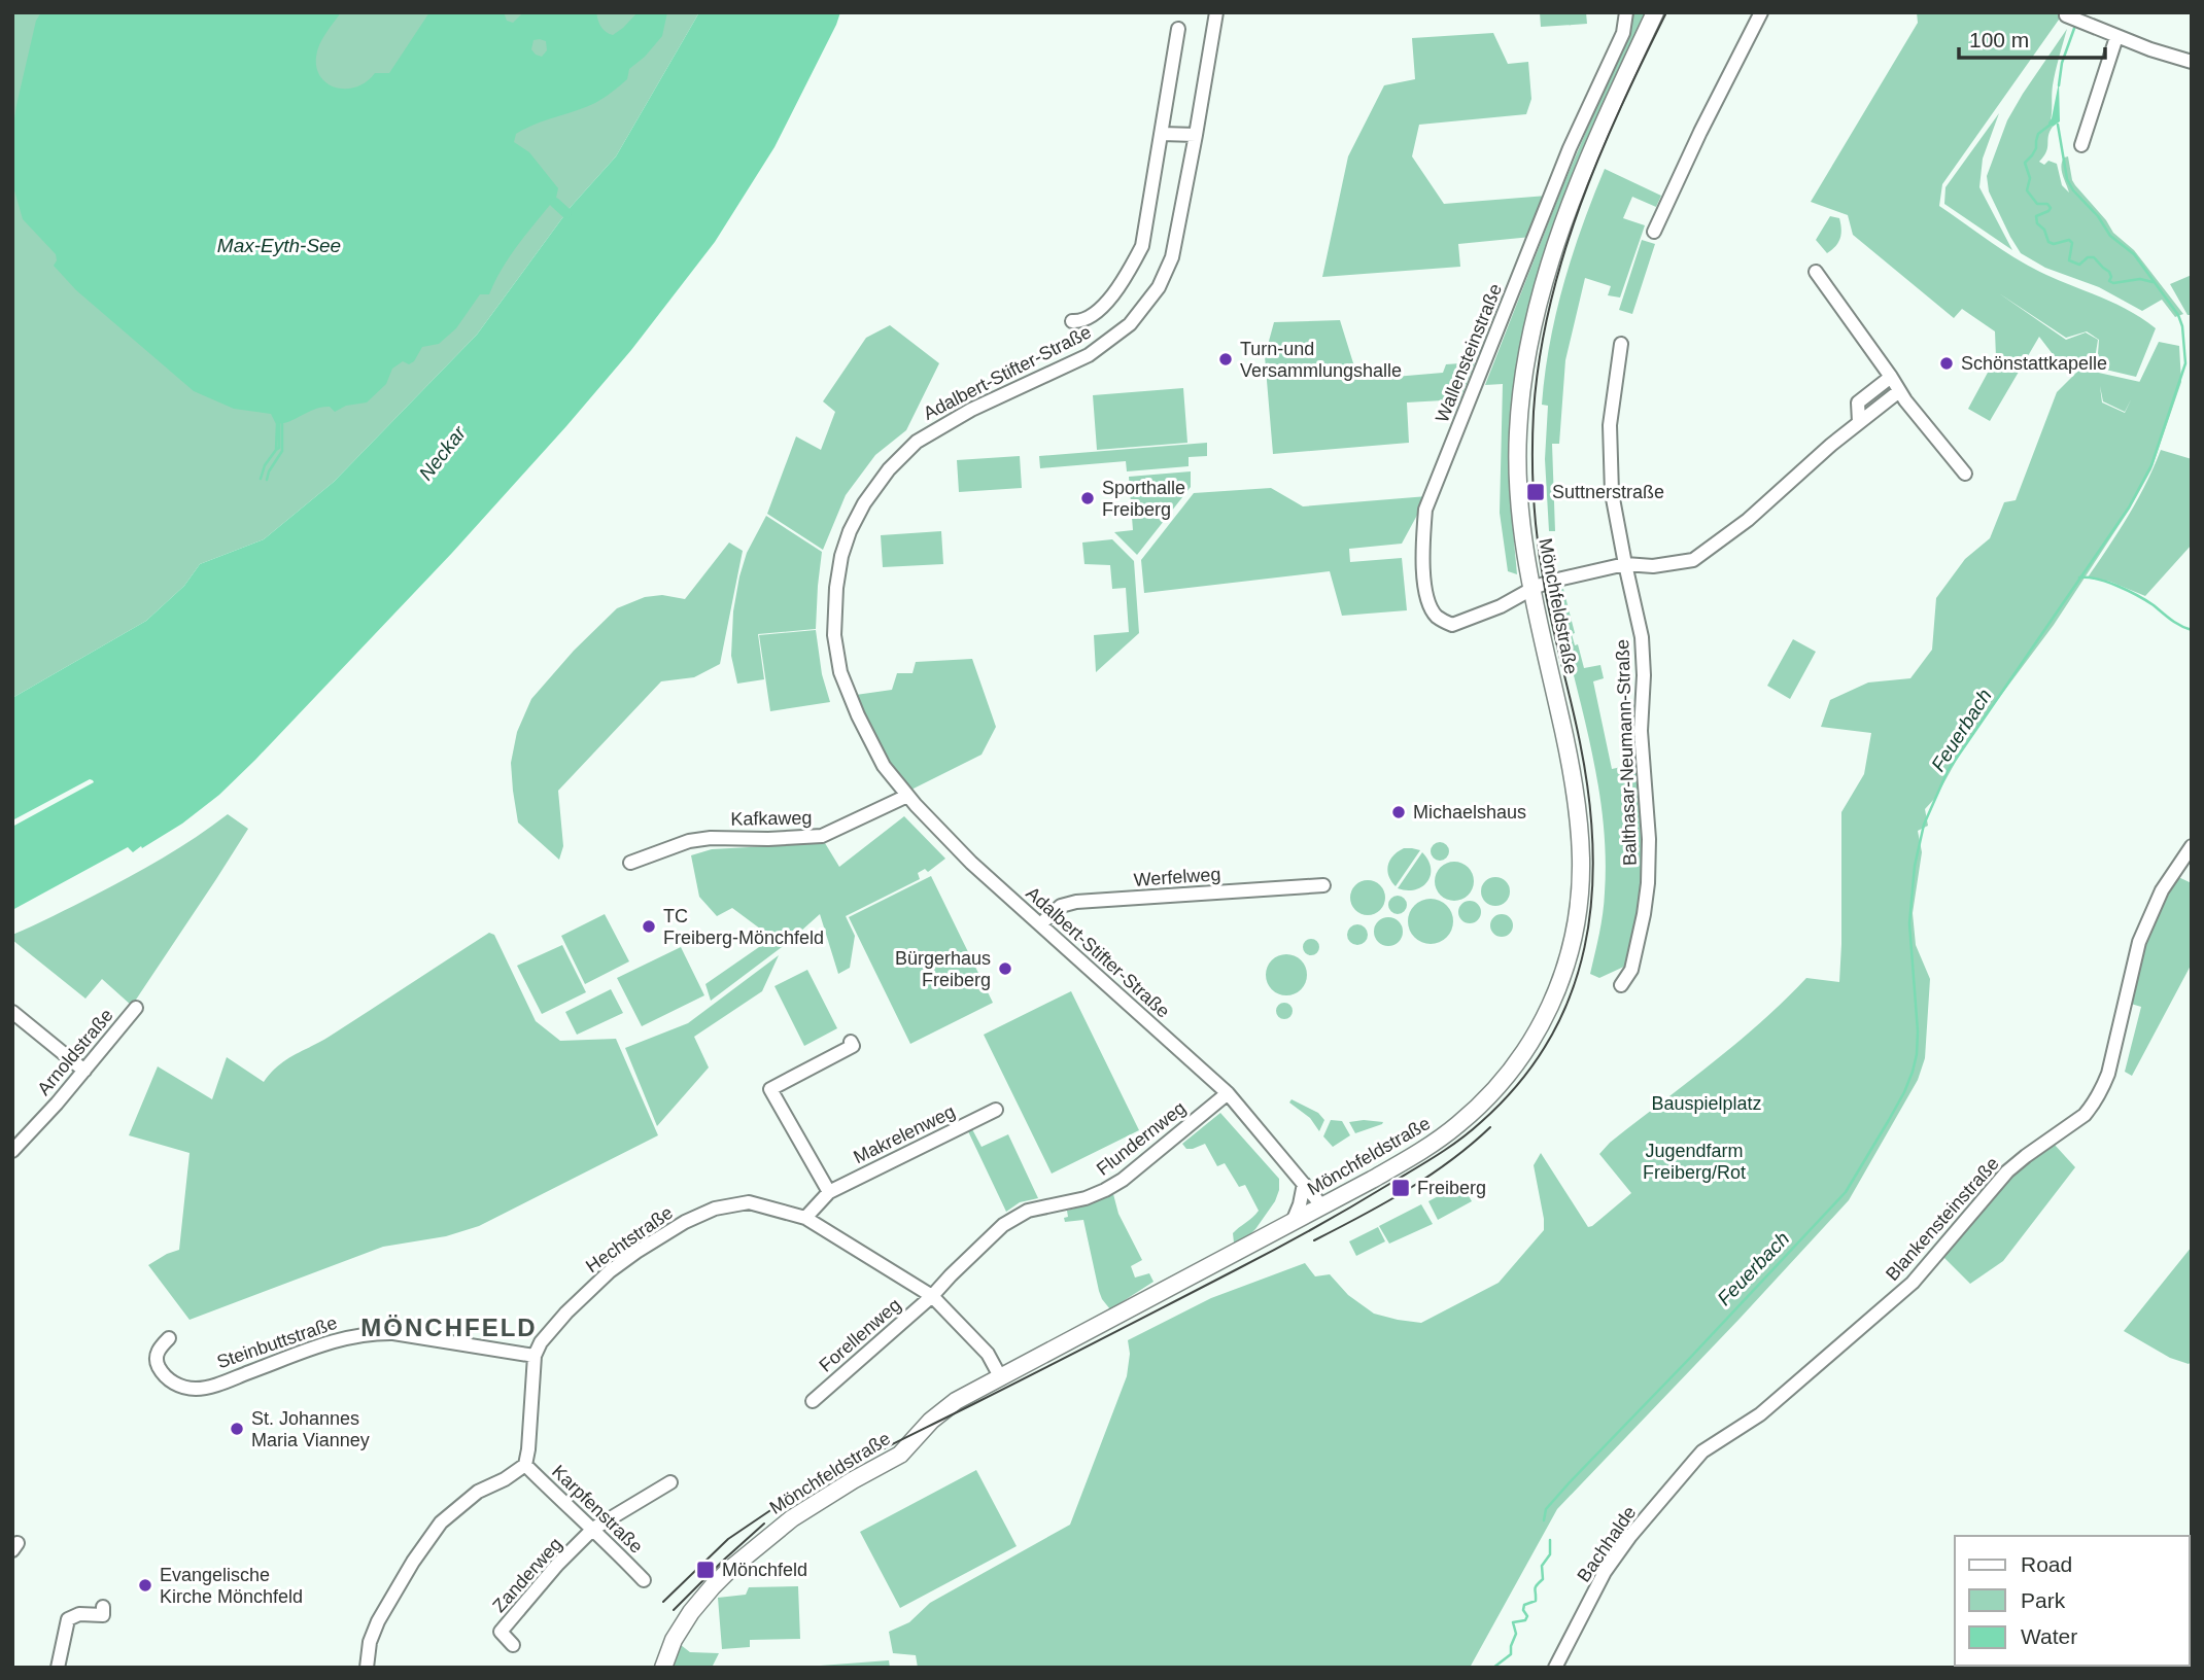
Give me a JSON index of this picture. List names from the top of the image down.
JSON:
{
  "streets": {
    "main road": ["Mönchfeldstraße"],
    "street": [
      "Wallensteinstraße",
      "Adalbert-Stifter-Straße",
      "Balthasar-Neumann-Straße",
      "Kafkaweg",
      "Werfelweg",
      "Arnoldstraße",
      "Makrelenweg",
      "Flundernweg",
      "Blankensteinstraße",
      "Hechtstraße",
      "Forellenweg",
      "Steinbuttstraße",
      "Karpfenstraße",
      "Bachhalde",
      "Zanderweg"
    ]
  },
  "crossings": [
    ["Wallensteinstraße", "Mönchfeldstraße"],
    ["Adalbert-Stifter-Straße", "Mönchfeldstraße"],
    ["Adalbert-Stifter-Straße", "Kafkaweg"],
    ["Adalbert-Stifter-Straße", "Werfelweg"],
    ["Adalbert-Stifter-Straße", "Flundernweg"],
    ["Mönchfeldstraße", "Hechtstraße"],
    ["Makrelenweg", "Hechtstraße"],
    ["Flundernweg", "Hechtstraße"],
    ["Flundernweg", "Forellenweg"],
    ["Blankensteinstraße", "Bachhalde"],
    ["Hechtstraße", "Forellenweg"],
    ["Hechtstraße", "Steinbuttstraße"],
    ["Karpfenstraße", "Zanderweg"]
  ],
  "districts": ["MÖNCHFELD"],
  "water": ["Max-Eyth-See", "Neckar", "Feuerbach"],
  "parks": ["Bauspielplatz", "Jugendfarm Freiberg/Rot"],
  "places": {
    "other": [
      "Turn-und Versammlungshalle",
      "Schönstattkapelle",
      "Sporthalle Freiberg",
      "Michaelshaus",
      "TC Freiberg-Mönchfeld",
      "Bürgerhaus Freiberg",
      "St. Johannes Maria Vianney",
      "Evangelische Kirche Mönchfeld"
    ],
    "transit": ["Suttnerstraße", "Freiberg", "Mönchfeld"]
  },
  "legend": ["Road", "Park", "Water"],
  "scale_bar": "100 m"
}
